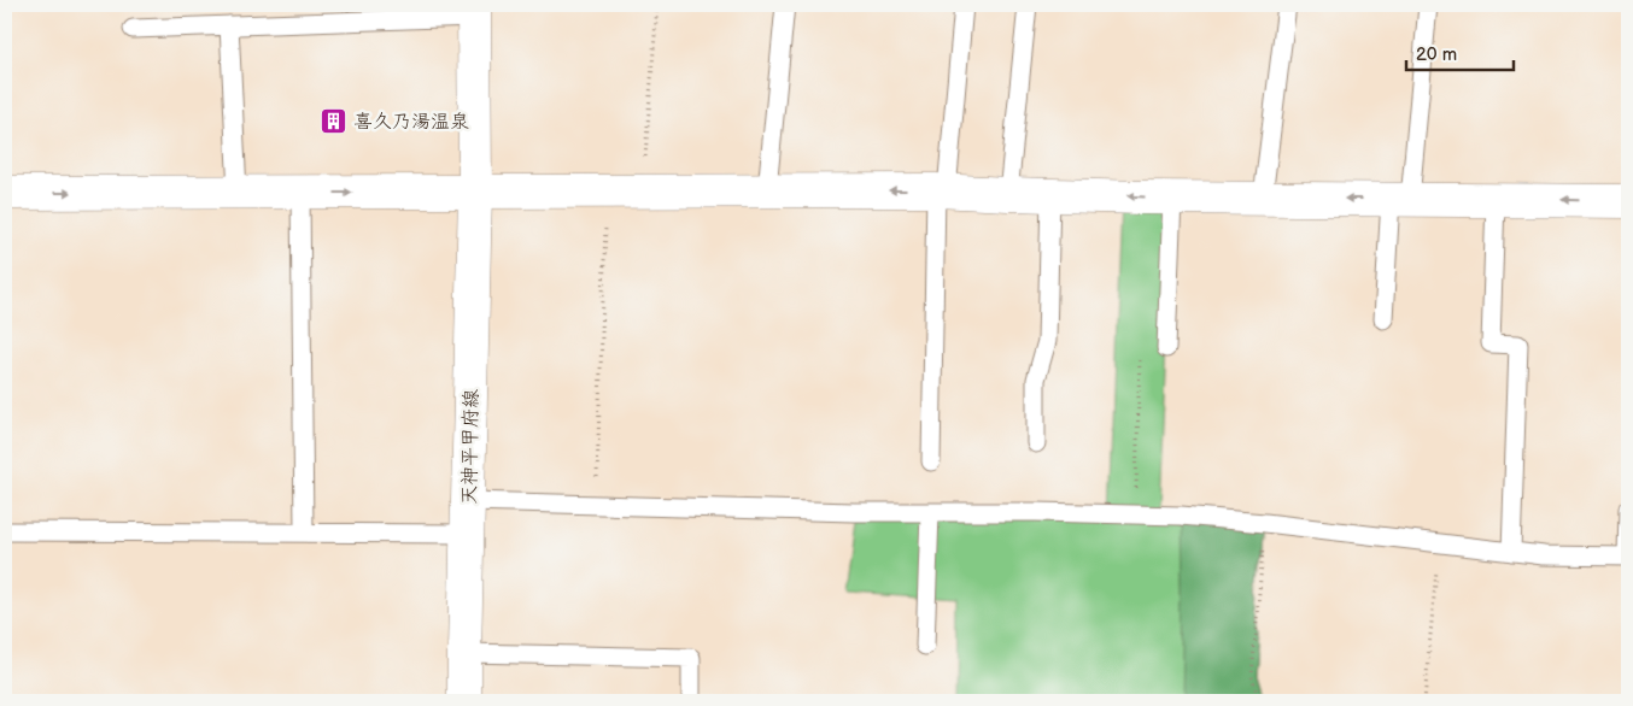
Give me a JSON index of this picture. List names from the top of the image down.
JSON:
{
  "streets": {
    "street": ["天神平甲府線"]
  },
  "places": {
    "building": ["喜久乃湯温泉"]
  },
  "scale_bar": "20 m"
}
